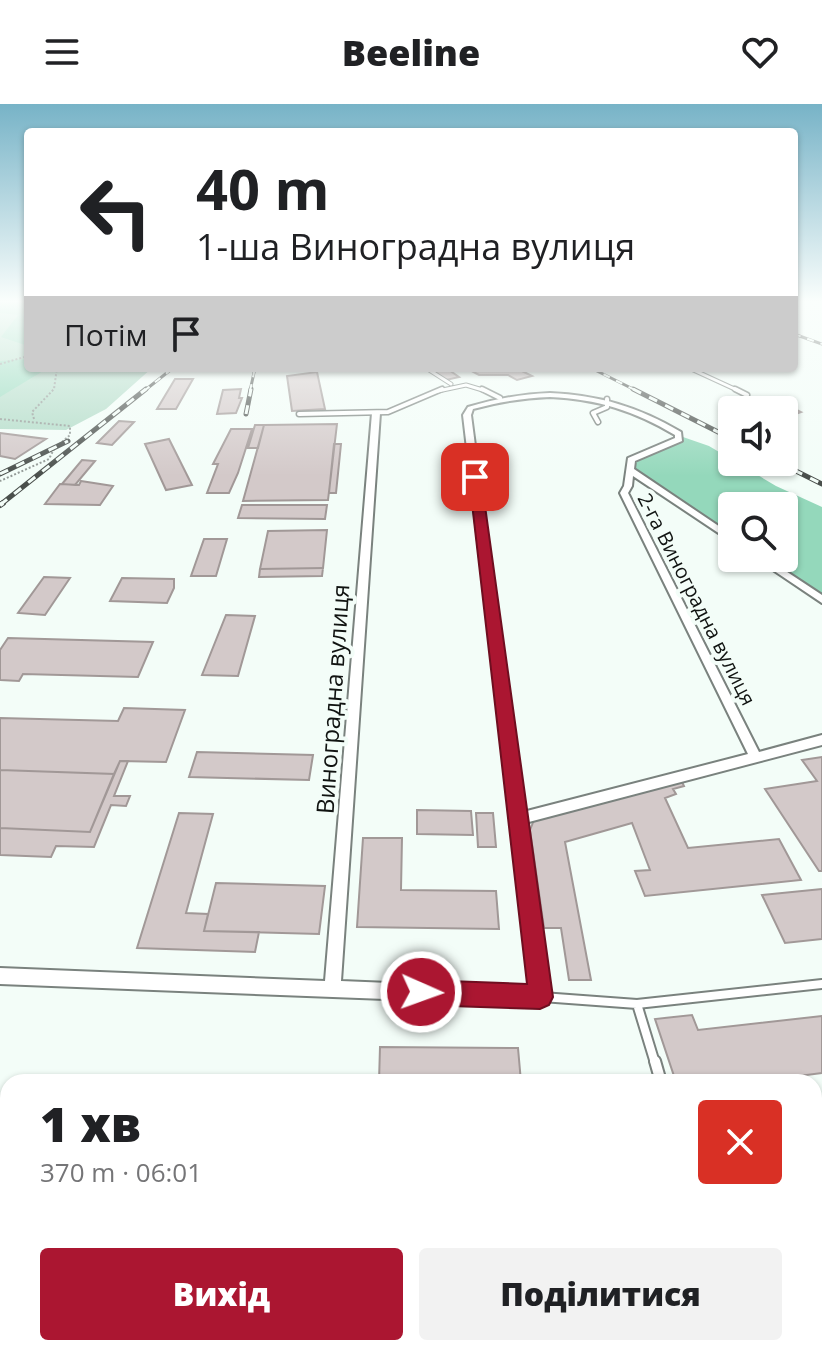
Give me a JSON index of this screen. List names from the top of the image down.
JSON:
{
  "streets": {
    "street": ["2-га Виноградна вулиця", "Виноградна вулиця"]
  },
  "page": {
    "header": "Beeline",
    "turn": ["40 m", "1-ша Виноградна вулиця"],
    "then": "Потім",
    "heading": ["1 хв", "370 m · 06:01"],
    "buttons": ["Вихід", "Поділитися"]
  }
}
